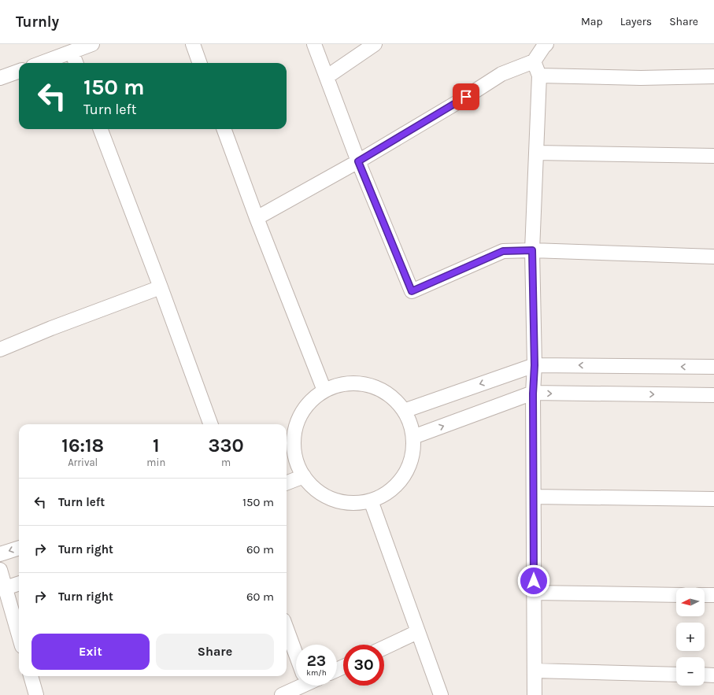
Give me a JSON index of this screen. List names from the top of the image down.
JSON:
{
  "north": "left",
  "page": {
    "header": "Turnly",
    "nav": ["Map", "Layers", "Share"],
    "turn": ["150 m", "Turn left"],
    "eta": [
      "16:18",
      "Arrival",
      "1",
      "min",
      "330",
      "m"
    ],
    "list": [
      {
        "name": "Turn left",
        "value": "150 m"
      },
      {
        "name": "Turn right",
        "value": "60 m"
      },
      {
        "name": "Turn right",
        "value": "60 m"
      }
    ],
    "map_buttons": ["+", "−"],
    "buttons": ["Exit", "Share"],
    "speed": "23 km/h",
    "limit": "30"
  }
}
